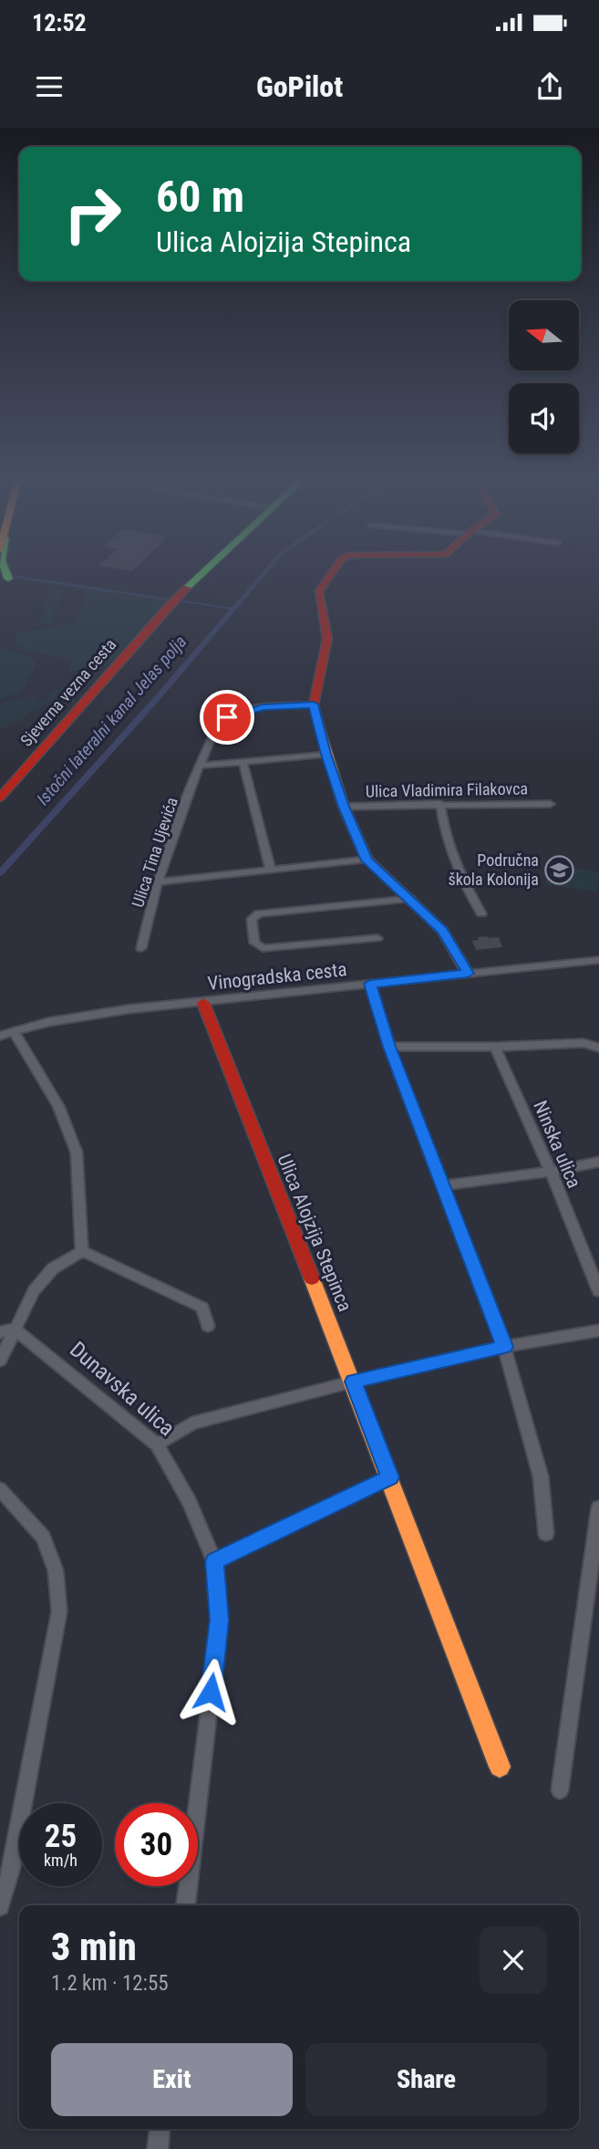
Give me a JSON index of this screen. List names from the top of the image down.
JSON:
{
  "streets": {
    "main road": ["Sjeverna vezna cesta", "Ulica Alojzija Stepinca"],
    "street": [
      "Ulica Vladimira Filakovca",
      "Ulica Tina Ujevića",
      "Vinogradska cesta",
      "Ninska ulica",
      "Dunavska ulica"
    ]
  },
  "crossings": [
    ["Vinogradska cesta", "Ulica Alojzija Stepinca"]
  ],
  "water": ["Istočni lateralni kanal Jelas polja"],
  "places": {
    "school or university": ["Područna škola Kolonija"]
  },
  "north": "left",
  "page": {
    "status": "12:52",
    "header": "GoPilot",
    "turn": ["60 m", "Ulica Alojzija Stepinca"],
    "speed": "25 km/h",
    "limit": "30",
    "heading": ["3 min", "1.2 km · 12:55"],
    "buttons": ["Exit", "Share"]
  }
}
